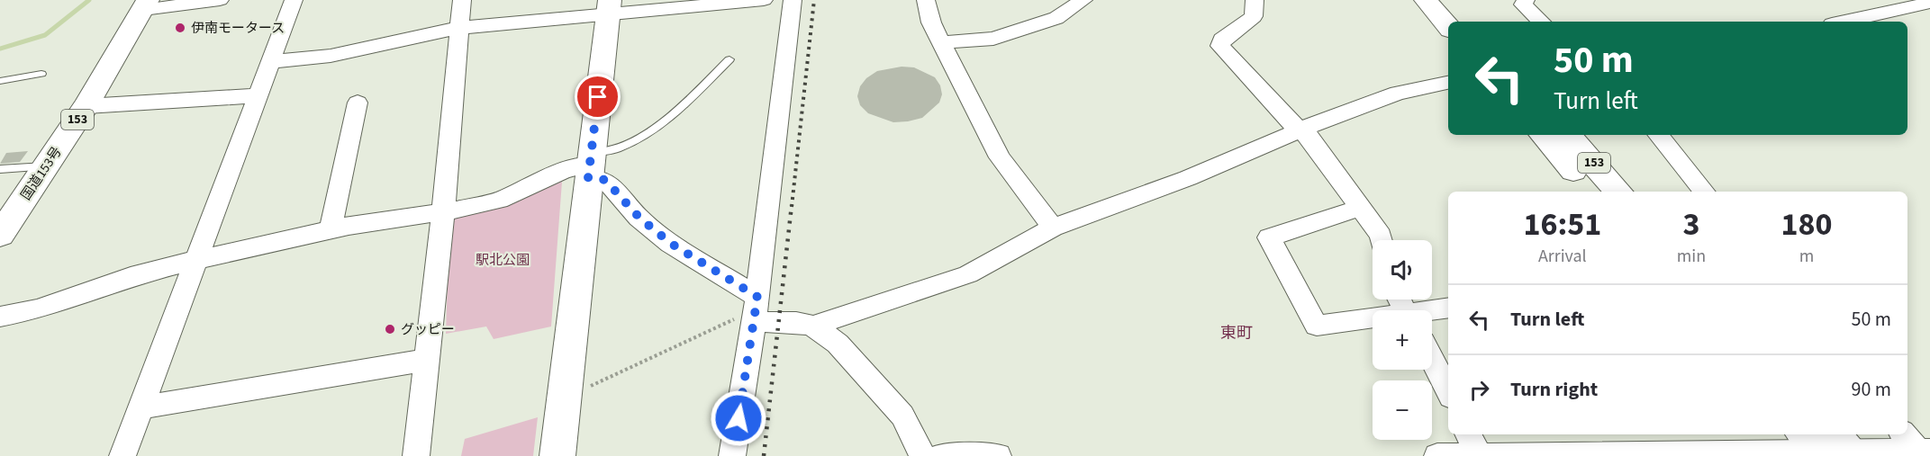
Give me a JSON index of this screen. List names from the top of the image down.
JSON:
{
  "streets": {
    "main road": ["153", "国道153号"]
  },
  "districts": ["東町"],
  "parks": ["駅北公園"],
  "places": ["伊南モータース", "グッピー"],
  "page": {
    "turn": ["50 m", "Turn left"],
    "eta": [
      "16:51",
      "Arrival",
      "3",
      "min",
      "180",
      "m"
    ],
    "map_buttons": ["+", "−"],
    "list": [
      {
        "name": "Turn left",
        "value": "50 m"
      },
      {
        "name": "Turn right",
        "value": "90 m"
      }
    ]
  }
}
